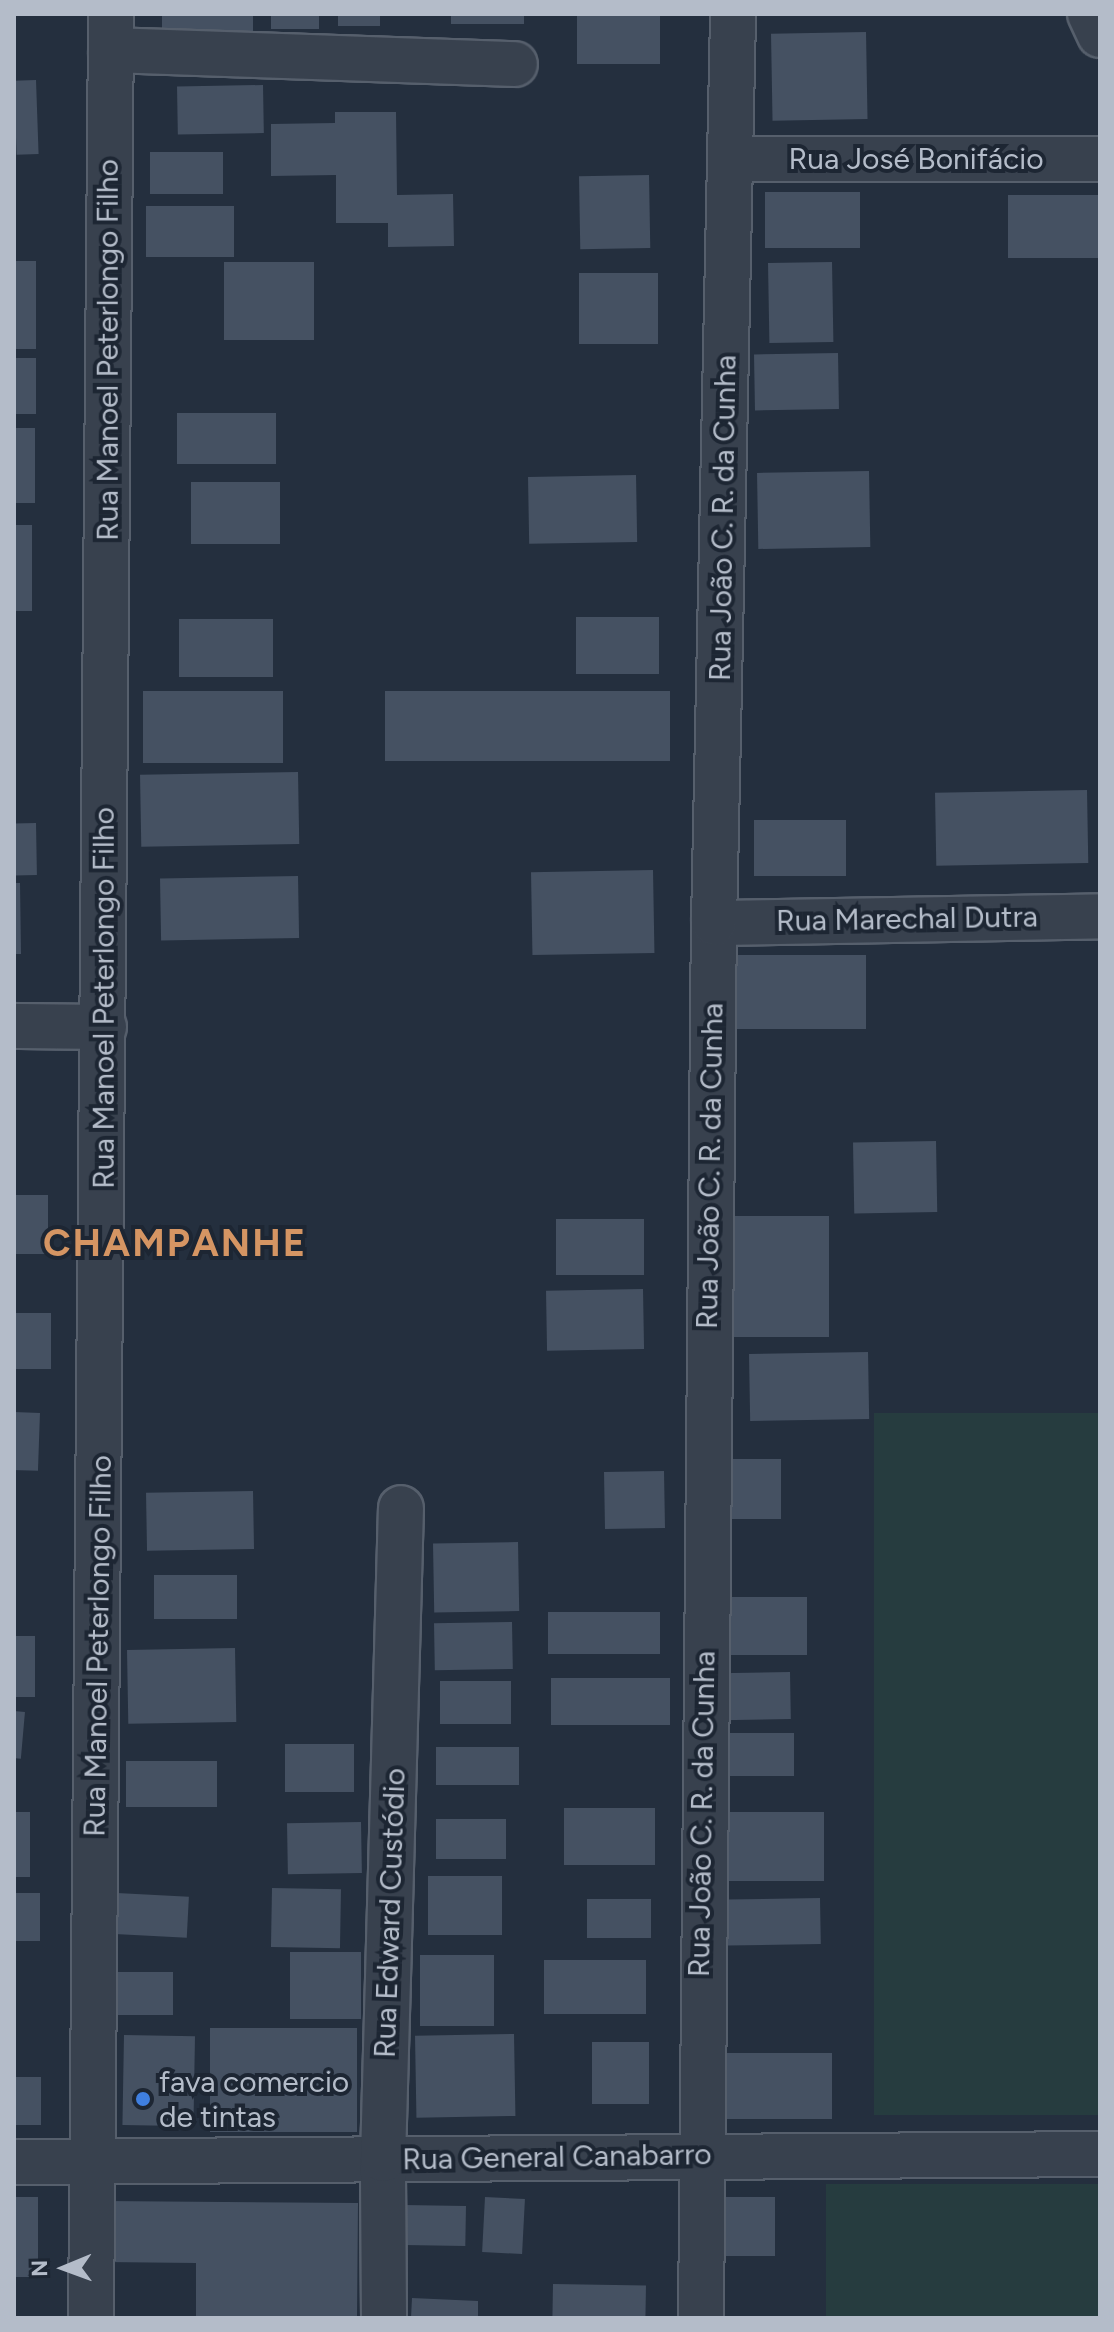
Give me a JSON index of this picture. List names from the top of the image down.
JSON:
{
  "streets": {
    "street": [
      "Rua José Bonifácio",
      "Rua Manoel Peterlongo Filho",
      "Rua João C. R. da Cunha",
      "Rua Marechal Dutra",
      "Rua Edward Custódio",
      "Rua General Canabarro"
    ]
  },
  "crossings": [
    ["Rua José Bonifácio", "Rua João C. R. da Cunha"],
    ["Rua Manoel Peterlongo Filho", "Rua General Canabarro"],
    ["Rua João C. R. da Cunha", "Rua Marechal Dutra"],
    ["Rua João C. R. da Cunha", "Rua General Canabarro"],
    ["Rua Edward Custódio", "Rua General Canabarro"]
  ],
  "districts": ["CHAMPANHE"],
  "places": ["fava comercio de tintas"],
  "north": "left"
}
